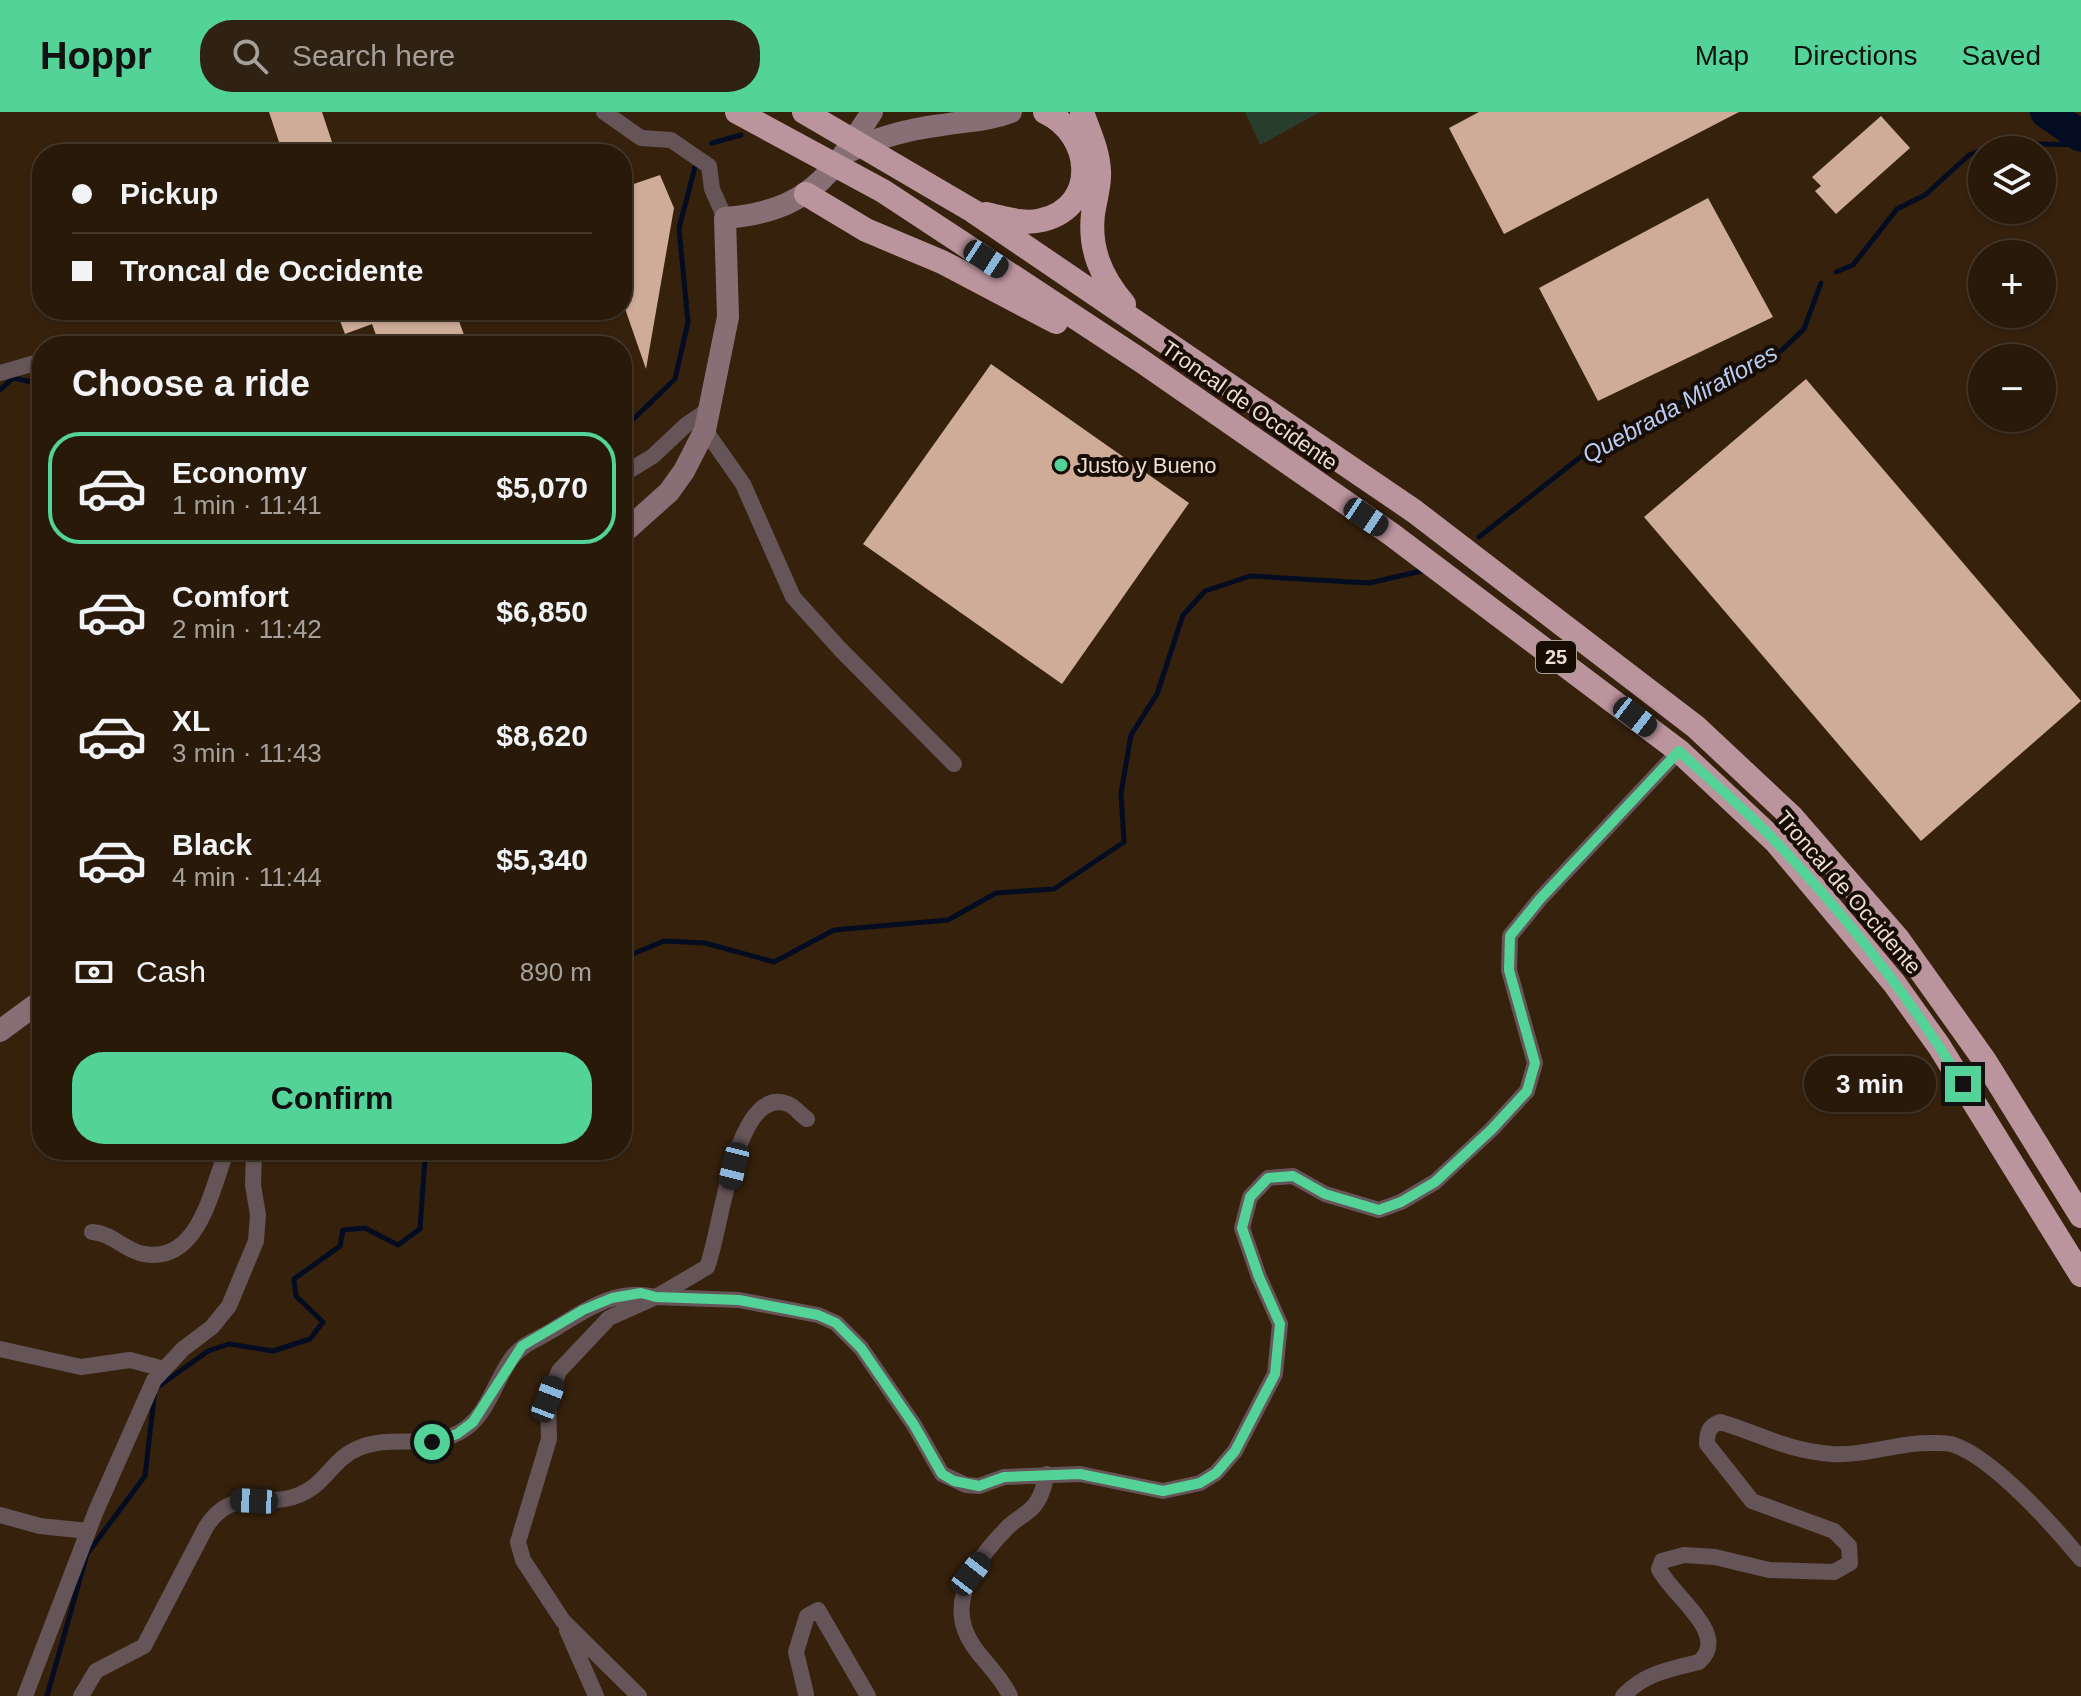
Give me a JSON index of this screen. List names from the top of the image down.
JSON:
{
  "streets": {
    "highway": ["Troncal de Occidente", "25"]
  },
  "water": ["Quebrada Miraflores"],
  "places": ["Justo y Bueno"],
  "page": {
    "header": "Hoppr",
    "search": "Search here",
    "nav": ["Map", "Directions", "Saved"],
    "map_buttons": ["+", "−"],
    "banner": ["Pickup", "Troncal de Occidente"],
    "heading": "Choose a ride",
    "list": [
      {
        "name": "Economy",
        "note": "1 min · 11:41",
        "value": "$5,070"
      },
      {
        "name": "Comfort",
        "note": "2 min · 11:42",
        "value": "$6,850"
      },
      {
        "name": "XL",
        "note": "3 min · 11:43",
        "value": "$8,620"
      },
      {
        "name": "Black",
        "note": "4 min · 11:44",
        "value": "$5,340"
      }
    ],
    "pay": ["Cash", "890 m"],
    "buttons": "Confirm",
    "bubble": "3 min"
  }
}
